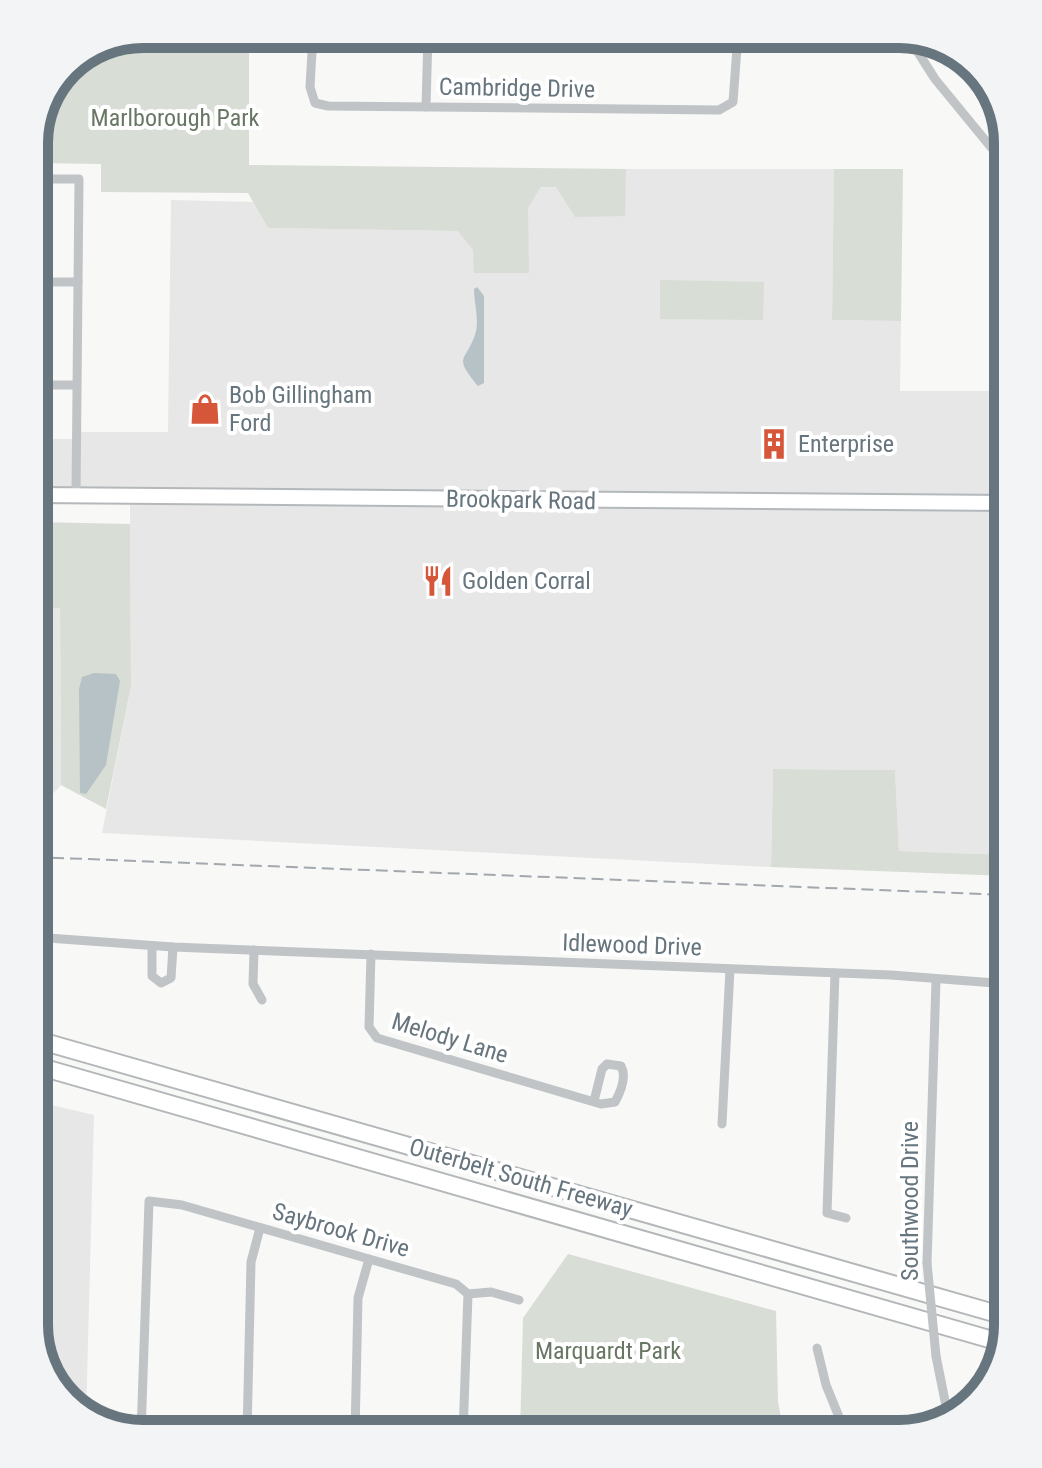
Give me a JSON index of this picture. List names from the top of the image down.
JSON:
{
  "streets": {
    "highway": ["Outerbelt South Freeway"],
    "main road": ["Brookpark Road"],
    "street": [
      "Cambridge Drive",
      "Idlewood Drive",
      "Melody Lane",
      "Southwood Drive",
      "Saybrook Drive"
    ]
  },
  "crossings": [
    ["Idlewood Drive", "Melody Lane"],
    ["Idlewood Drive", "Southwood Drive"]
  ],
  "parks": ["Marlborough Park", "Marquardt Park"],
  "places": {
    "shop": ["Bob Gillingham Ford"],
    "building": ["Enterprise"],
    "restaurant": ["Golden Corral"]
  }
}
